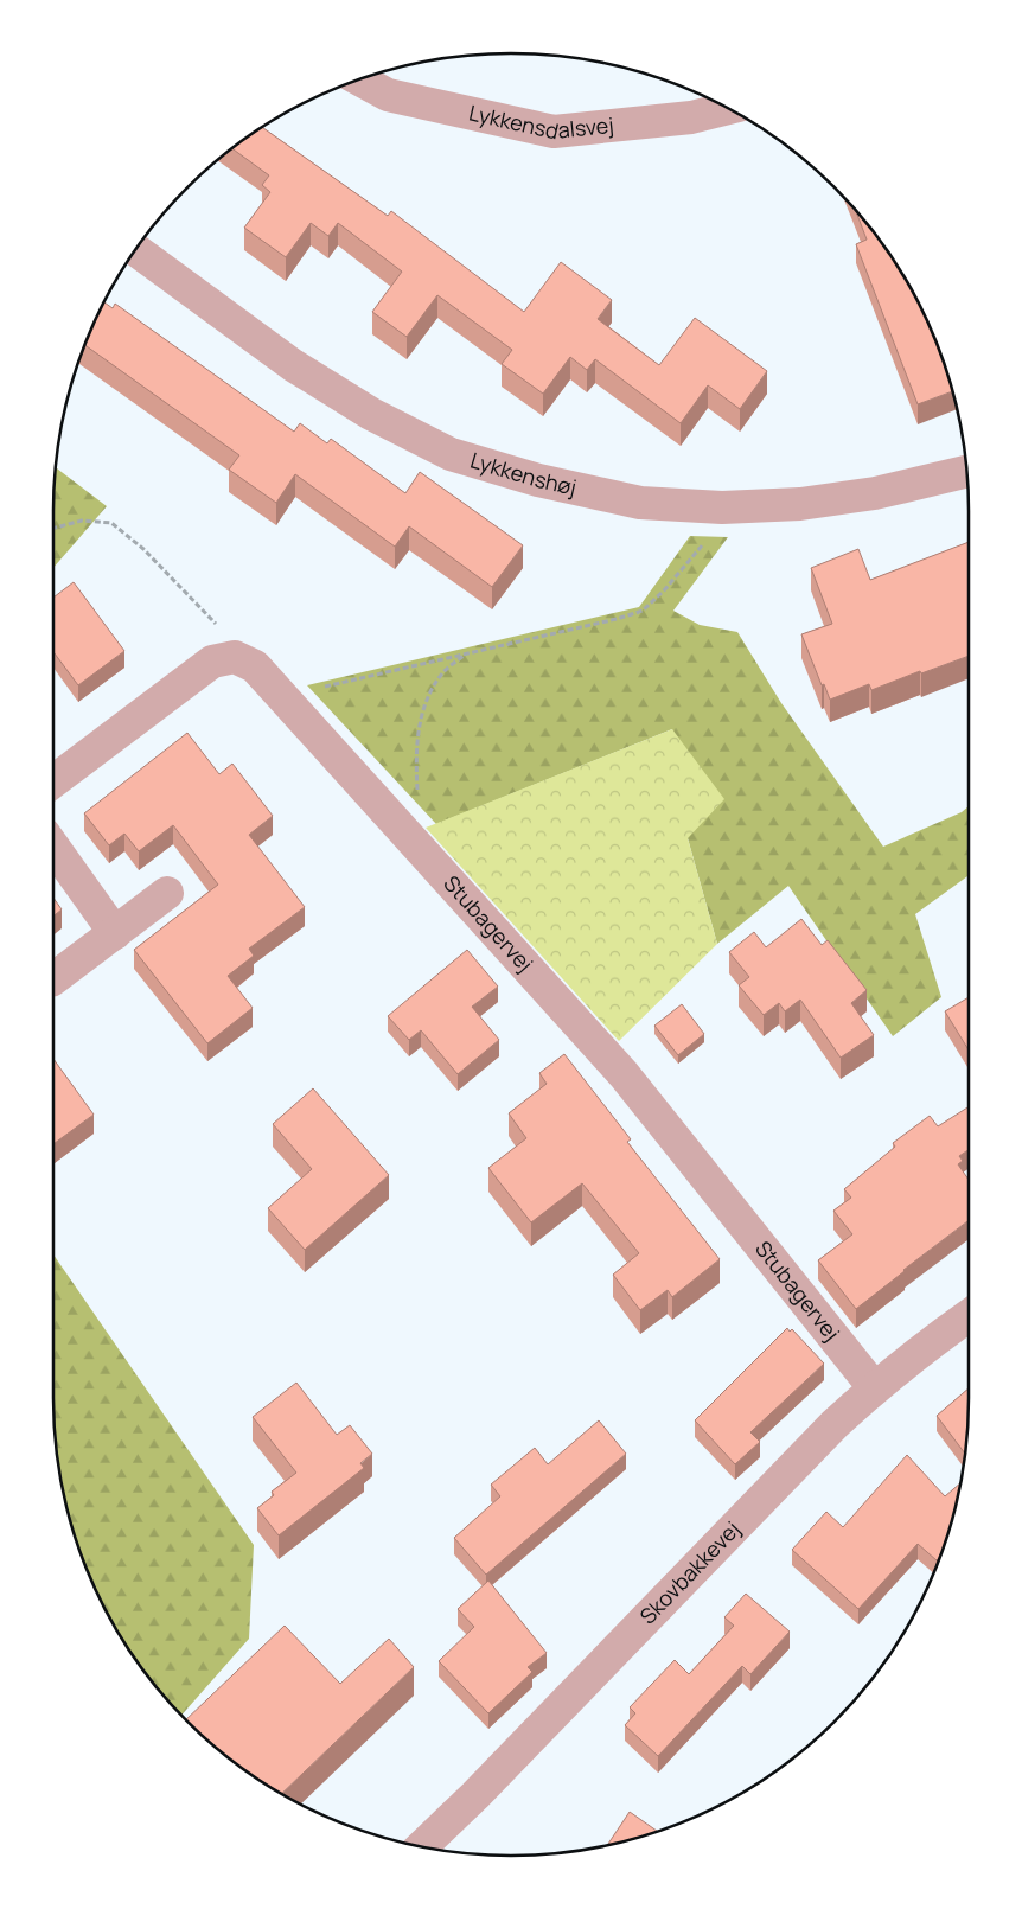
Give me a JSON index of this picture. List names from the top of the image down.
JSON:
{
  "streets": {
    "street": [
      "Lykkensdalsvej",
      "Lykkenshøj",
      "Stubagervej",
      "Skovbakkevej"
    ]
  },
  "crossings": [
    ["Stubagervej", "Skovbakkevej"]
  ]
}
